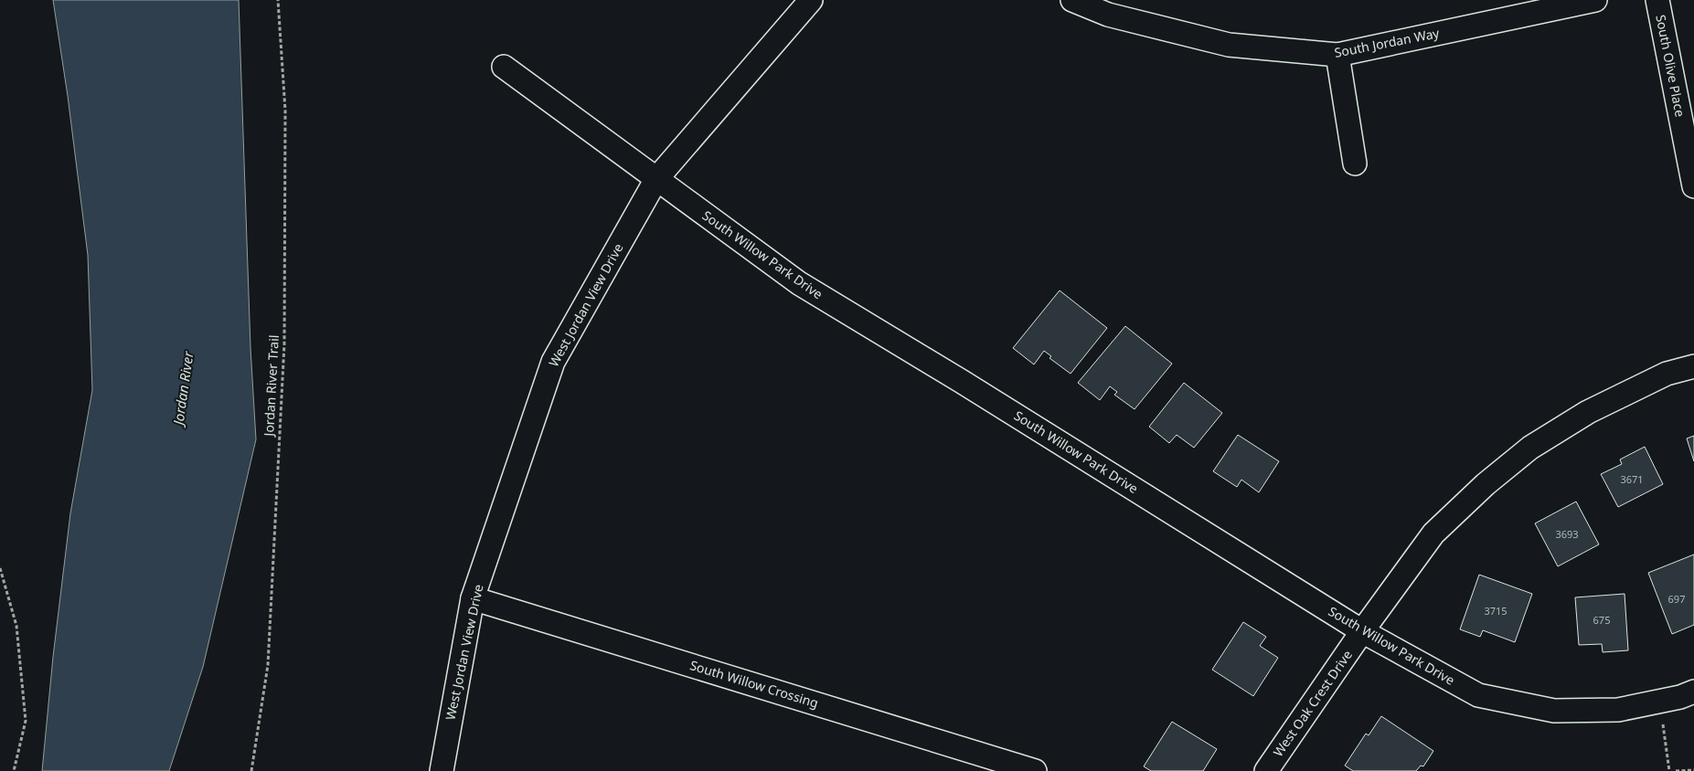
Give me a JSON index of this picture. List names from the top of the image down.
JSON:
{
  "streets": {
    "street": [
      "South Jordan Way",
      "South Olive Place",
      "South Willow Park Drive",
      "West Jordan View Drive",
      "South Willow Crossing",
      "West Oak Crest Drive"
    ],
    "path": ["Jordan River Trail"]
  },
  "crossings": [
    ["South Willow Park Drive", "West Jordan View Drive"],
    ["South Willow Park Drive", "West Oak Crest Drive"],
    ["West Jordan View Drive", "South Willow Crossing"]
  ],
  "water": ["Jordan River"],
  "house_numbers": [
    "3671",
    "3693",
    "697",
    "3715",
    "675"
  ]
}
